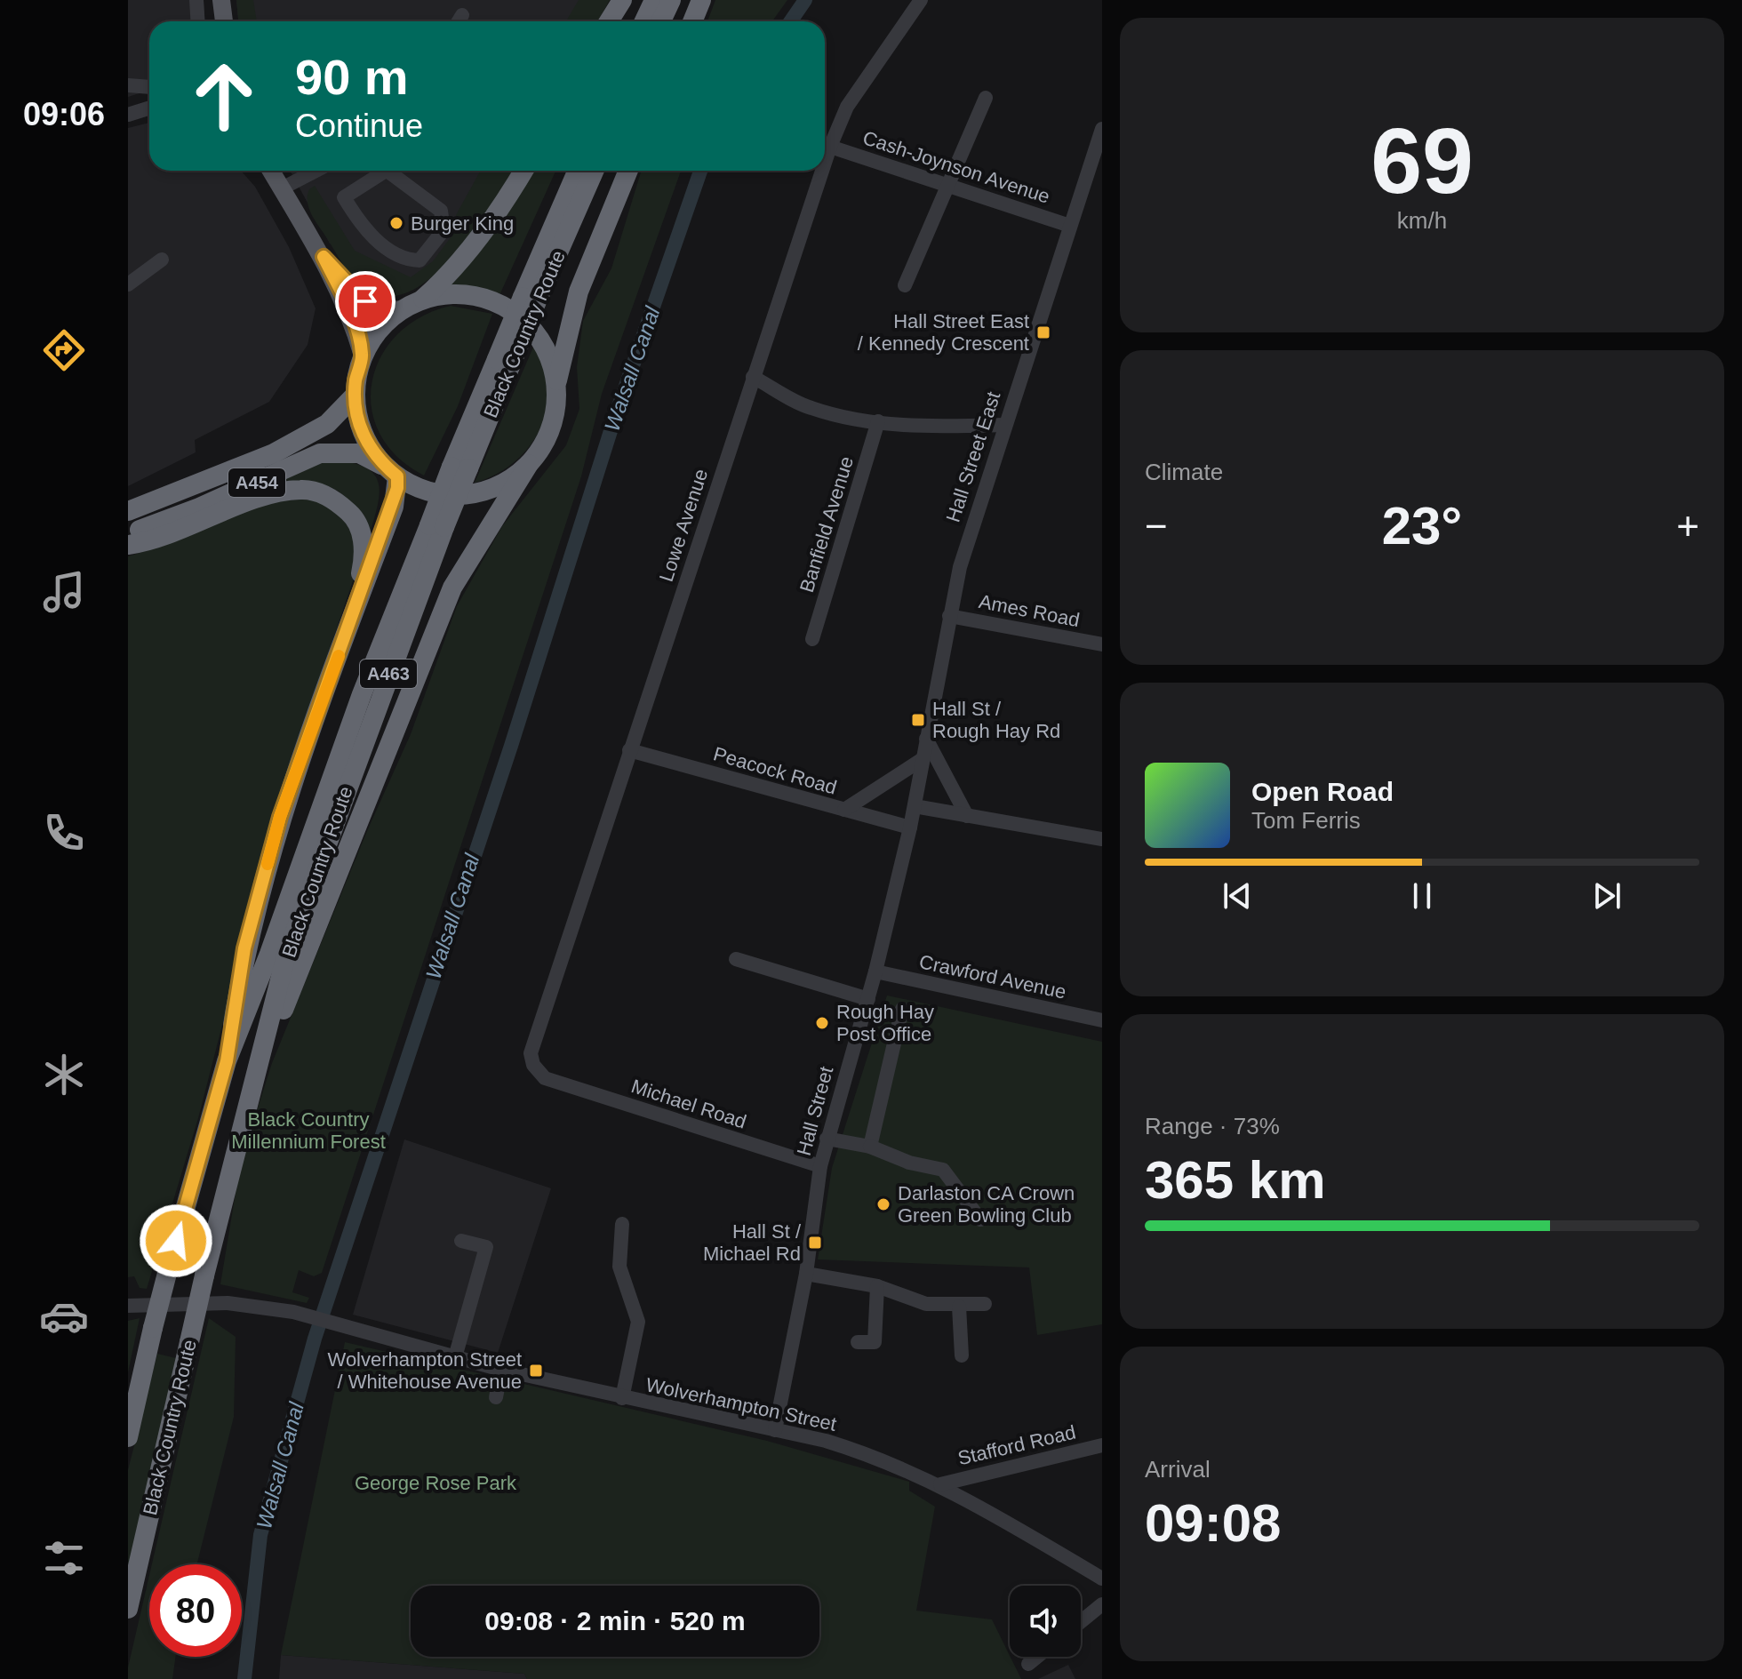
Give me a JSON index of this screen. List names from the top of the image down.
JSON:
{
  "streets": {
    "highway": ["Black Country Route", "A454", "A463"],
    "street": [
      "Cash-Joynson Avenue",
      "Hall Street East",
      "Banfield Avenue",
      "Lowe Avenue",
      "Ames Road",
      "Peacock Road",
      "Crawford Avenue",
      "Michael Road",
      "Hall Street",
      "Wolverhampton Street",
      "Stafford Road"
    ]
  },
  "crossings": [
    ["Cash-Joynson Avenue", "Hall Street East"],
    ["Cash-Joynson Avenue", "Lowe Avenue"],
    ["Hall Street East", "Ames Road"],
    ["Hall Street East", "Hall Street"],
    ["Lowe Avenue", "Peacock Road"],
    ["Lowe Avenue", "Michael Road"],
    ["Peacock Road", "Hall Street"],
    ["Crawford Avenue", "Hall Street"],
    ["Michael Road", "Hall Street"],
    ["Hall Street", "Wolverhampton Street"],
    ["Wolverhampton Street", "Stafford Road"]
  ],
  "water": ["Walsall Canal"],
  "parks": ["Black Country Millennium Forest", "George Rose Park"],
  "places": {
    "other": ["Burger King", "Rough Hay Post Office", "Darlaston CA Crown Green Bowling Club"],
    "transit": [
      "Hall Street East / Kennedy Crescent",
      "Hall St / Rough Hay Rd",
      "Hall St / Michael Rd",
      "Wolverhampton Street / Whitehouse Avenue"
    ]
  },
  "page": {
    "tabs": "09:06",
    "tile": [
      ["69", "km/h"],
      "Climate",
      ["Range · 73%", "365 km"],
      ["Arrival", "09:08"]
    ],
    "turn": ["90 m", "Continue"],
    "heat": ["−", "23°", "+"],
    "song": ["Open Road", "Tom Ferris"],
    "limit": "80",
    "trip": "09:08 · 2 min · 520 m"
  }
}
